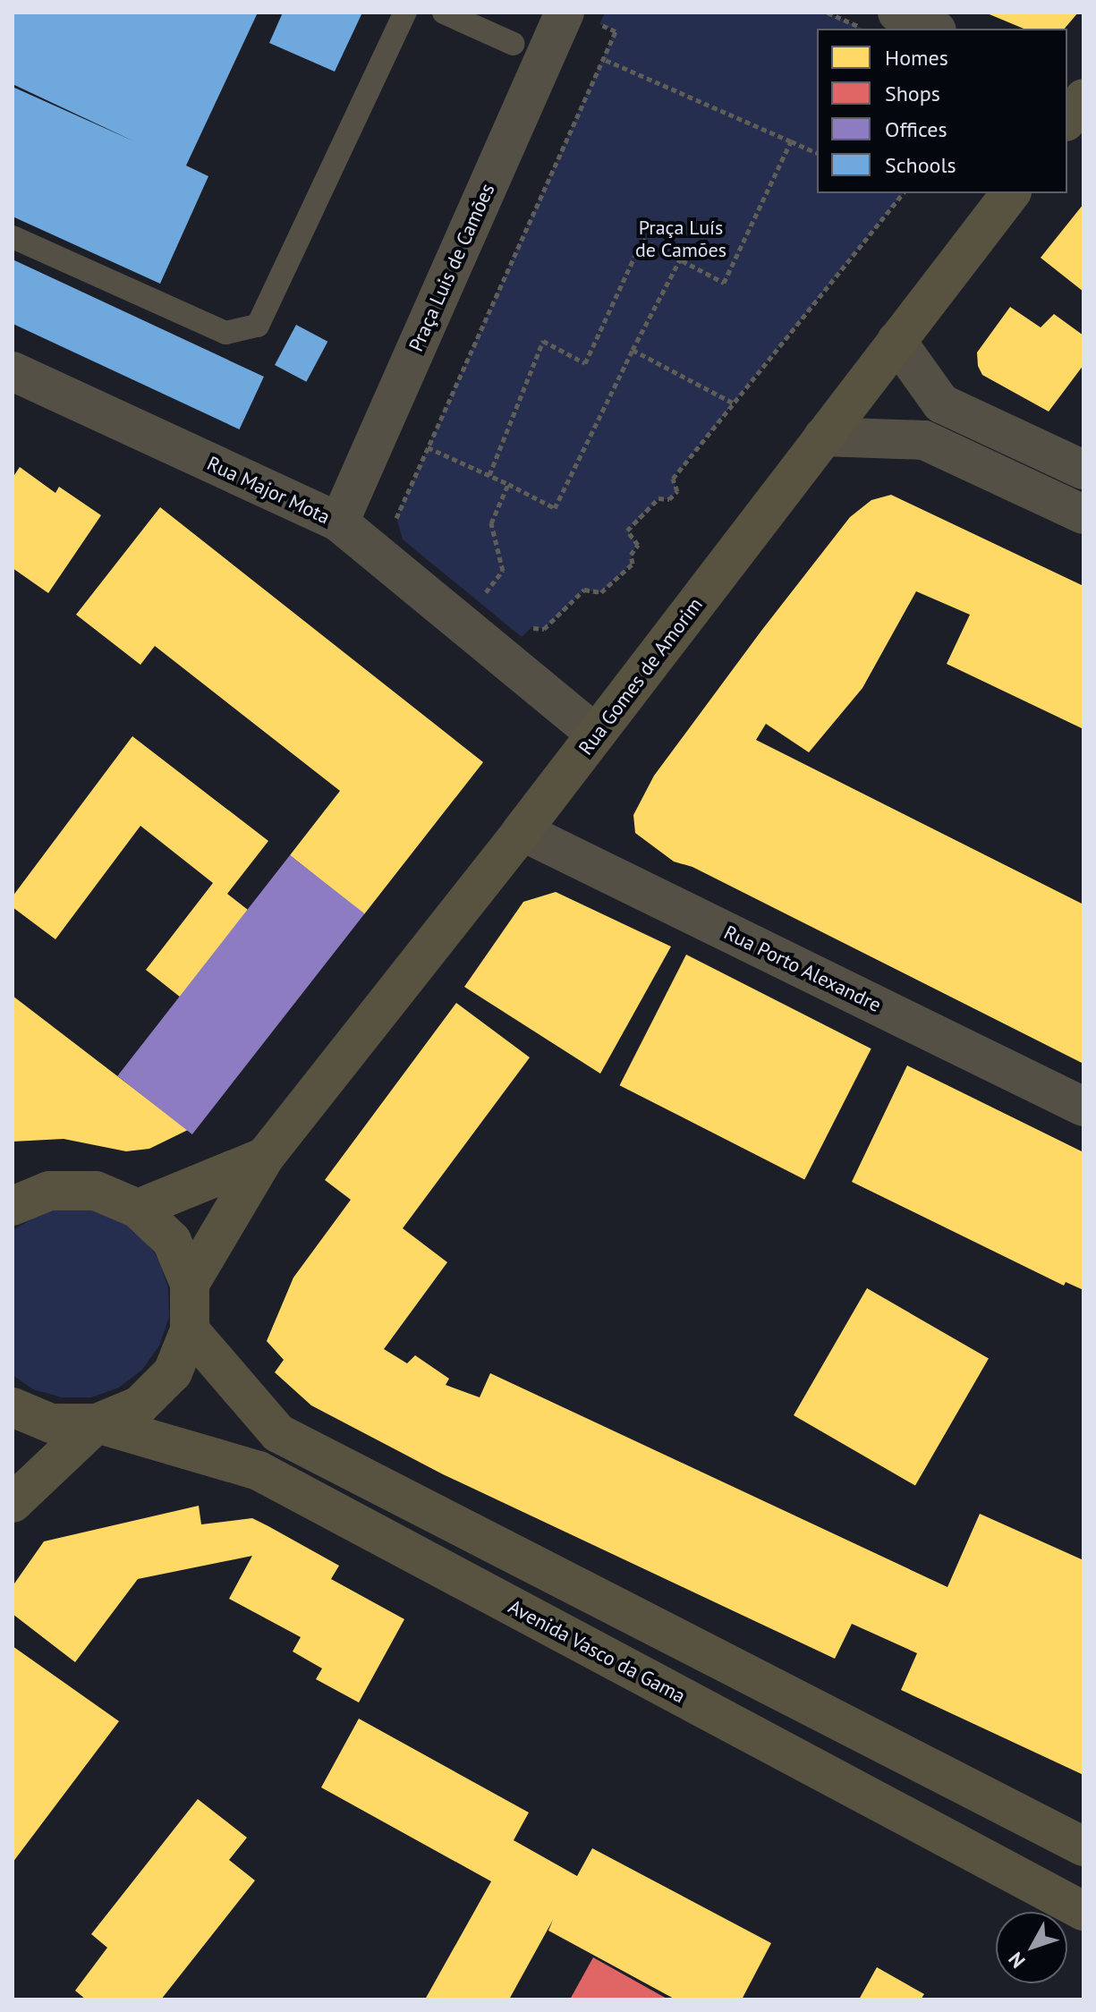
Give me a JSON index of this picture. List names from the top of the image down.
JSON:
{
  "streets": {
    "main road": ["Rua Gomes de Amorim", "Avenida Vasco da Gama"],
    "street": ["Praça Luis de Camões", "Rua Major Mota", "Rua Porto Alexandre"]
  },
  "crossings": [
    ["Praça Luis de Camões", "Rua Major Mota"],
    ["Rua Major Mota", "Rua Gomes de Amorim"],
    ["Rua Gomes de Amorim", "Rua Porto Alexandre"]
  ],
  "parks": ["Praça Luís de Camões"],
  "legend": [
    "Homes",
    "Shops",
    "Offices",
    "Schools"
  ],
  "north": "bottom left"
}
